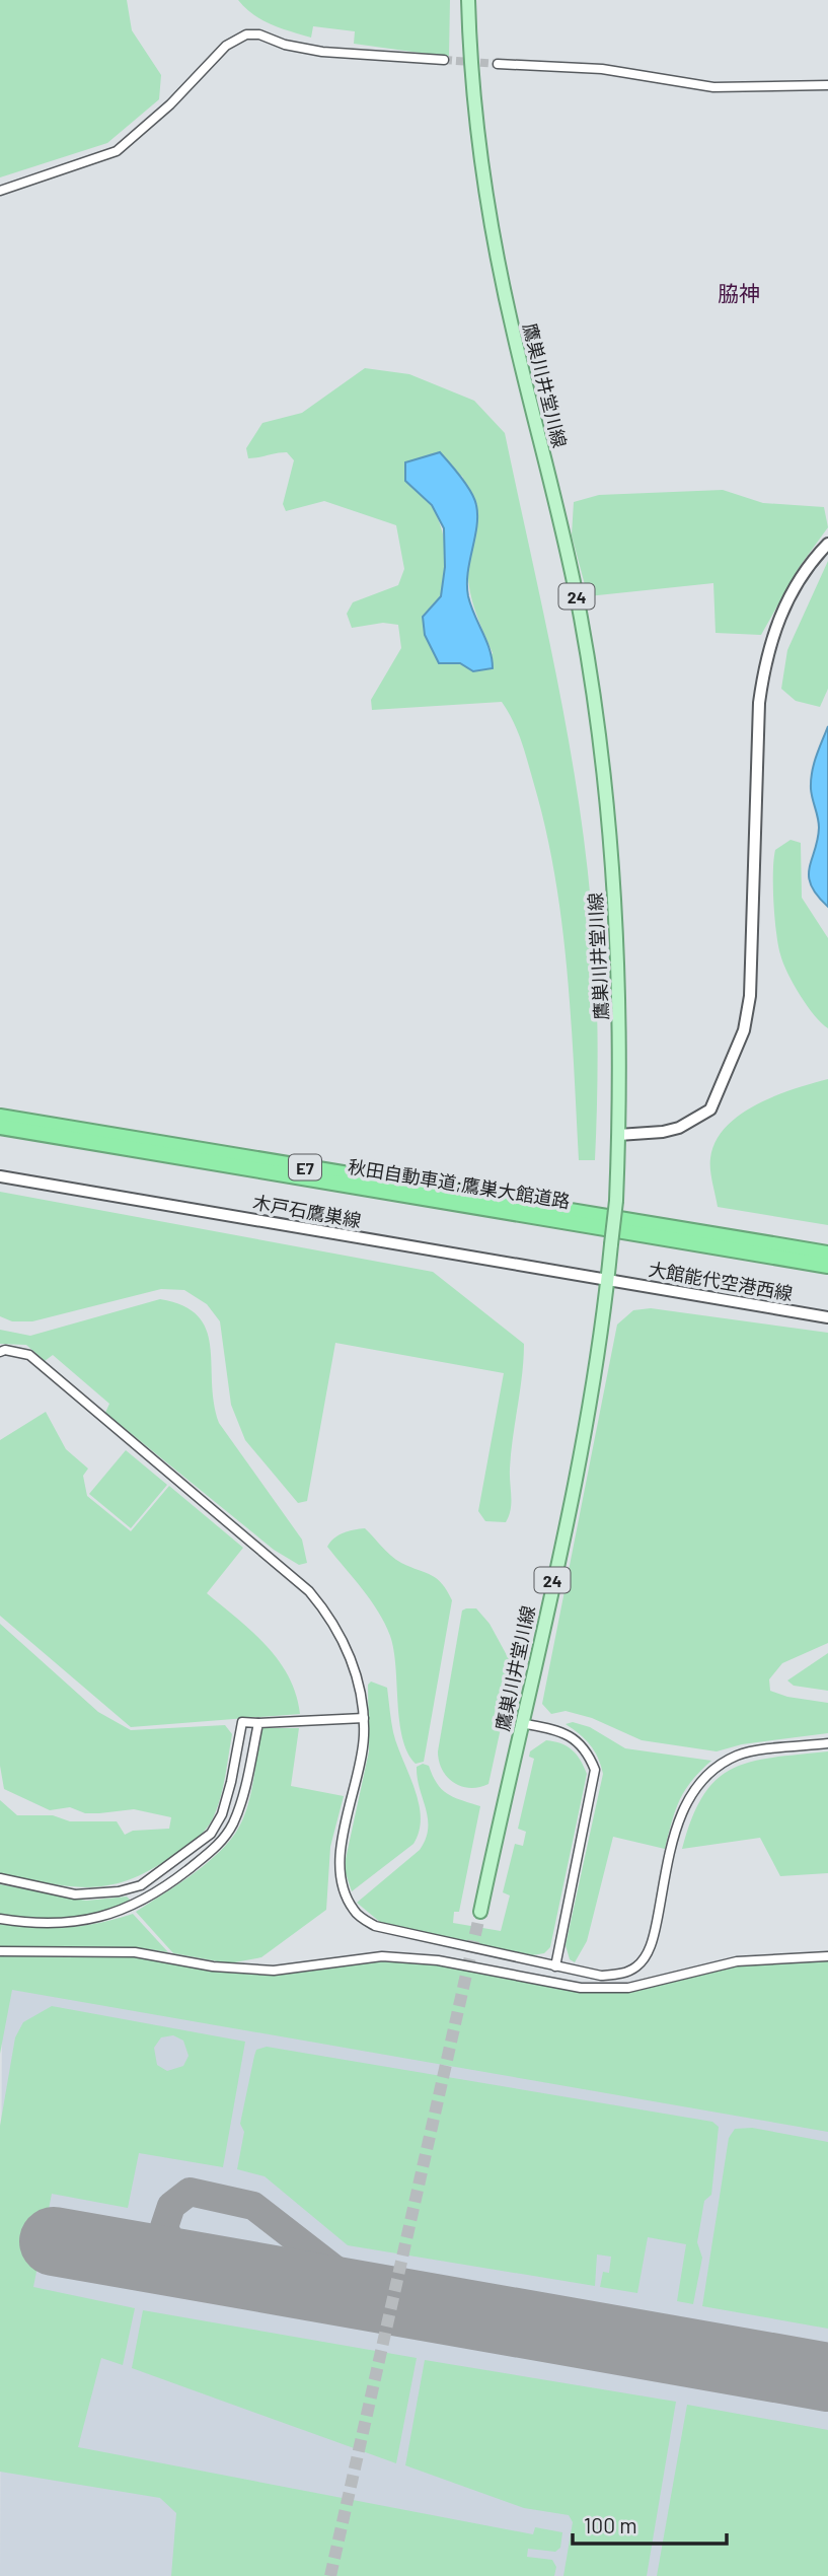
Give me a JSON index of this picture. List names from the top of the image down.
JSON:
{
  "streets": {
    "highway": ["E7", "秋田自動車道;鷹巣大館道路"],
    "main road": [
      "鷹巣川井堂川線",
      "24",
      "木戸石鷹巣線",
      "大館能代空港西線"
    ]
  },
  "crossings": [
    ["鷹巣川井堂川線", "木戸石鷹巣線"],
    ["鷹巣川井堂川線", "大館能代空港西線"],
    ["木戸石鷹巣線", "大館能代空港西線"]
  ],
  "districts": ["脇神"],
  "scale_bar": "100 m"
}
